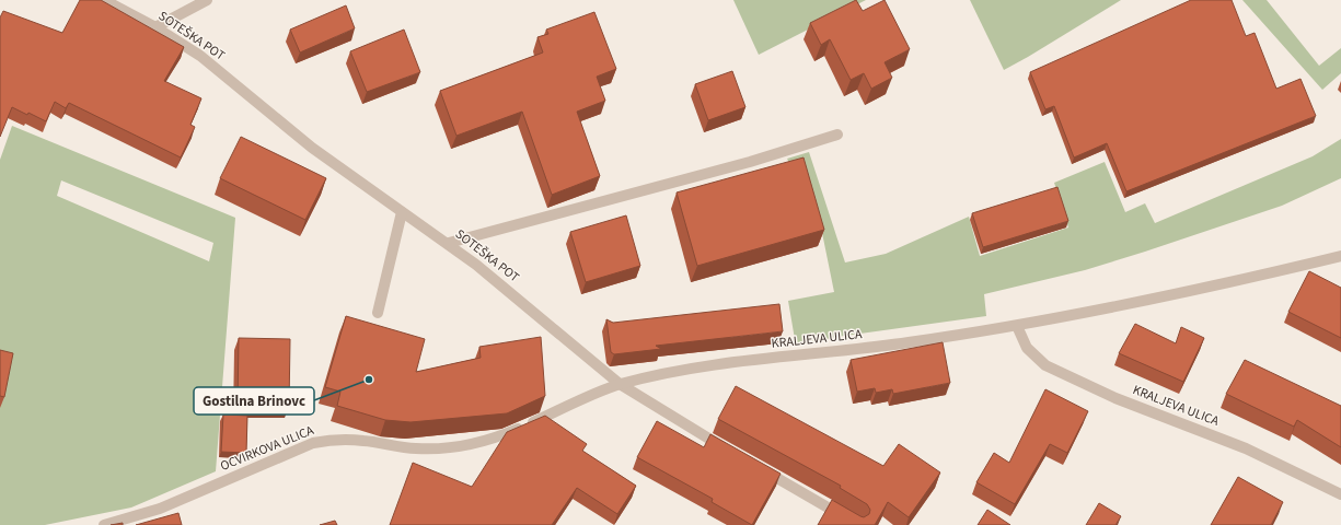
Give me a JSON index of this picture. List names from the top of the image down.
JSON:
{
  "streets": {
    "street": ["SOTEŠKA POT", "KRALJEVA ULICA", "OCVIRKOVA ULICA"]
  },
  "crossings": [
    ["SOTEŠKA POT", "KRALJEVA ULICA"],
    ["SOTEŠKA POT", "OCVIRKOVA ULICA"],
    ["KRALJEVA ULICA", "OCVIRKOVA ULICA"]
  ],
  "places": ["Gostilna Brinovc"]
}
